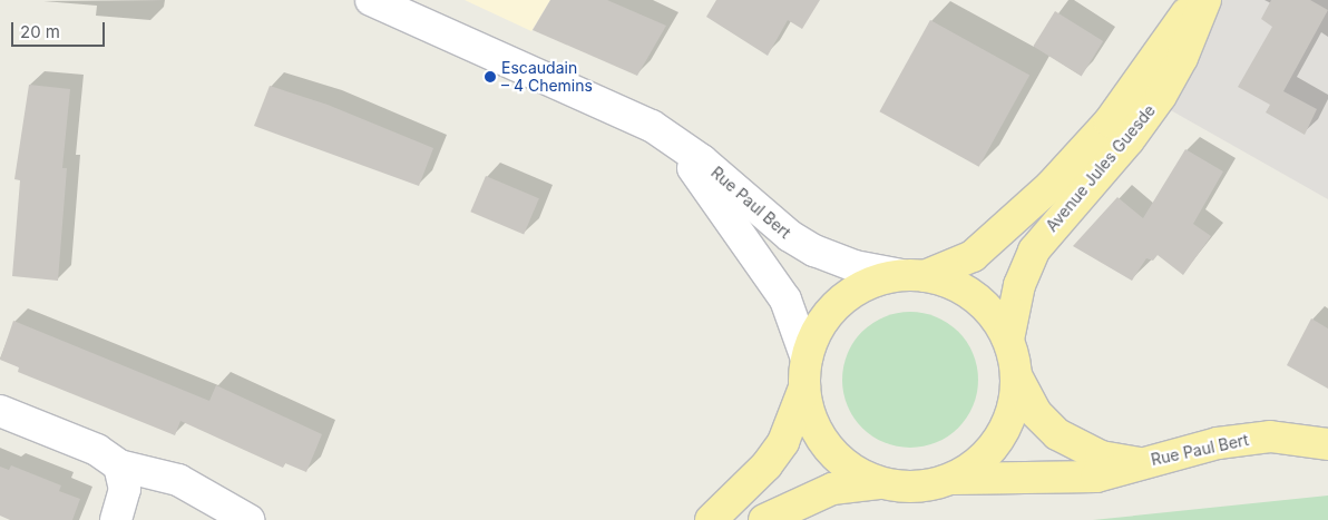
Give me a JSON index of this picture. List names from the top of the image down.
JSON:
{
  "streets": {
    "main road": ["Avenue Jules Guesde", "Rue Paul Bert"]
  },
  "crossings": [
    ["Avenue Jules Guesde", "Rue Paul Bert"]
  ],
  "places": ["Escaudain – 4 Chemins"],
  "scale_bar": "20 m"
}
